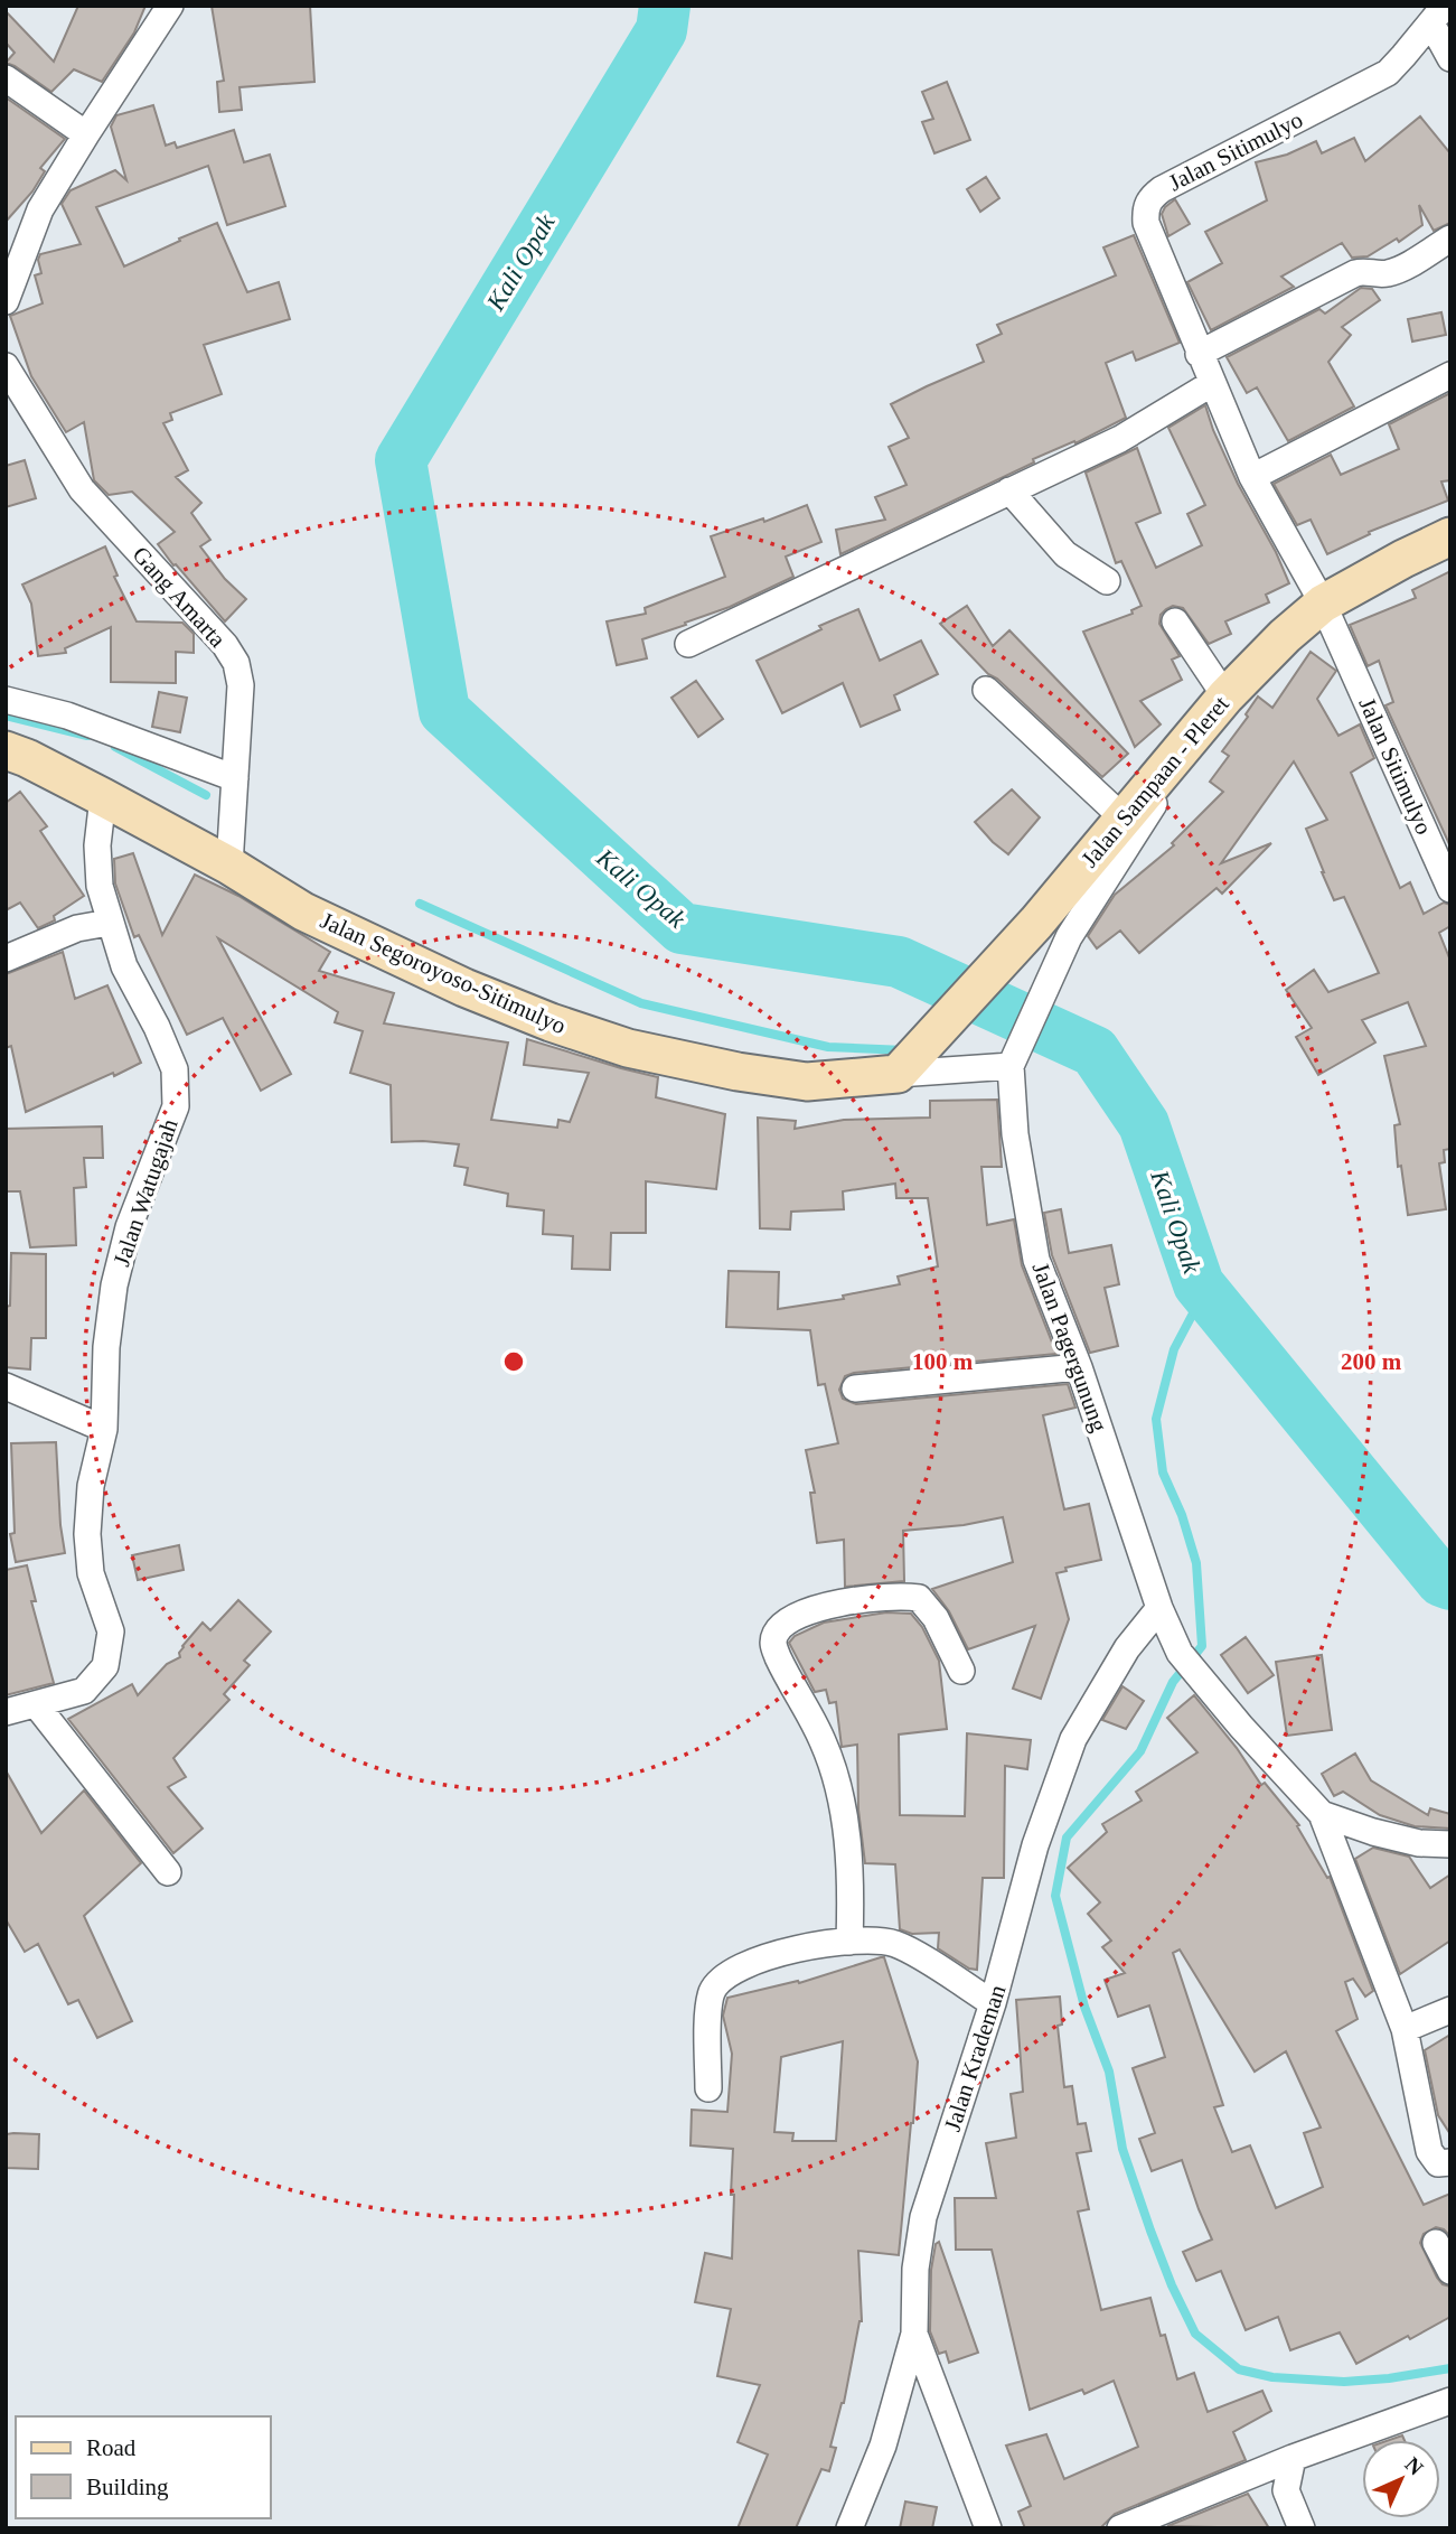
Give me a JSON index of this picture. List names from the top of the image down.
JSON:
{
  "streets": {
    "main road": ["Jalan Sampaan - Pleret", "Jalan Segoroyoso-Sitimulyo"],
    "street": [
      "Jalan Sitimulyo",
      "Gang Amarta",
      "Jalan Watugajah",
      "Jalan Pagergunung",
      "Jalan Krademan"
    ]
  },
  "crossings": [
    ["Jalan Sitimulyo", "Jalan Sampaan - Pleret"],
    ["Gang Amarta", "Jalan Segoroyoso-Sitimulyo"],
    ["Jalan Sampaan - Pleret", "Jalan Segoroyoso-Sitimulyo"],
    ["Jalan Sampaan - Pleret", "Jalan Pagergunung"],
    ["Jalan Segoroyoso-Sitimulyo", "Jalan Watugajah"],
    ["Jalan Segoroyoso-Sitimulyo", "Jalan Pagergunung"],
    ["Jalan Pagergunung", "Jalan Krademan"]
  ],
  "water": ["Kali Opak"],
  "legend": ["Road", "Building"],
  "north": "top right",
  "rings": ["100 m", "200 m"]
}
